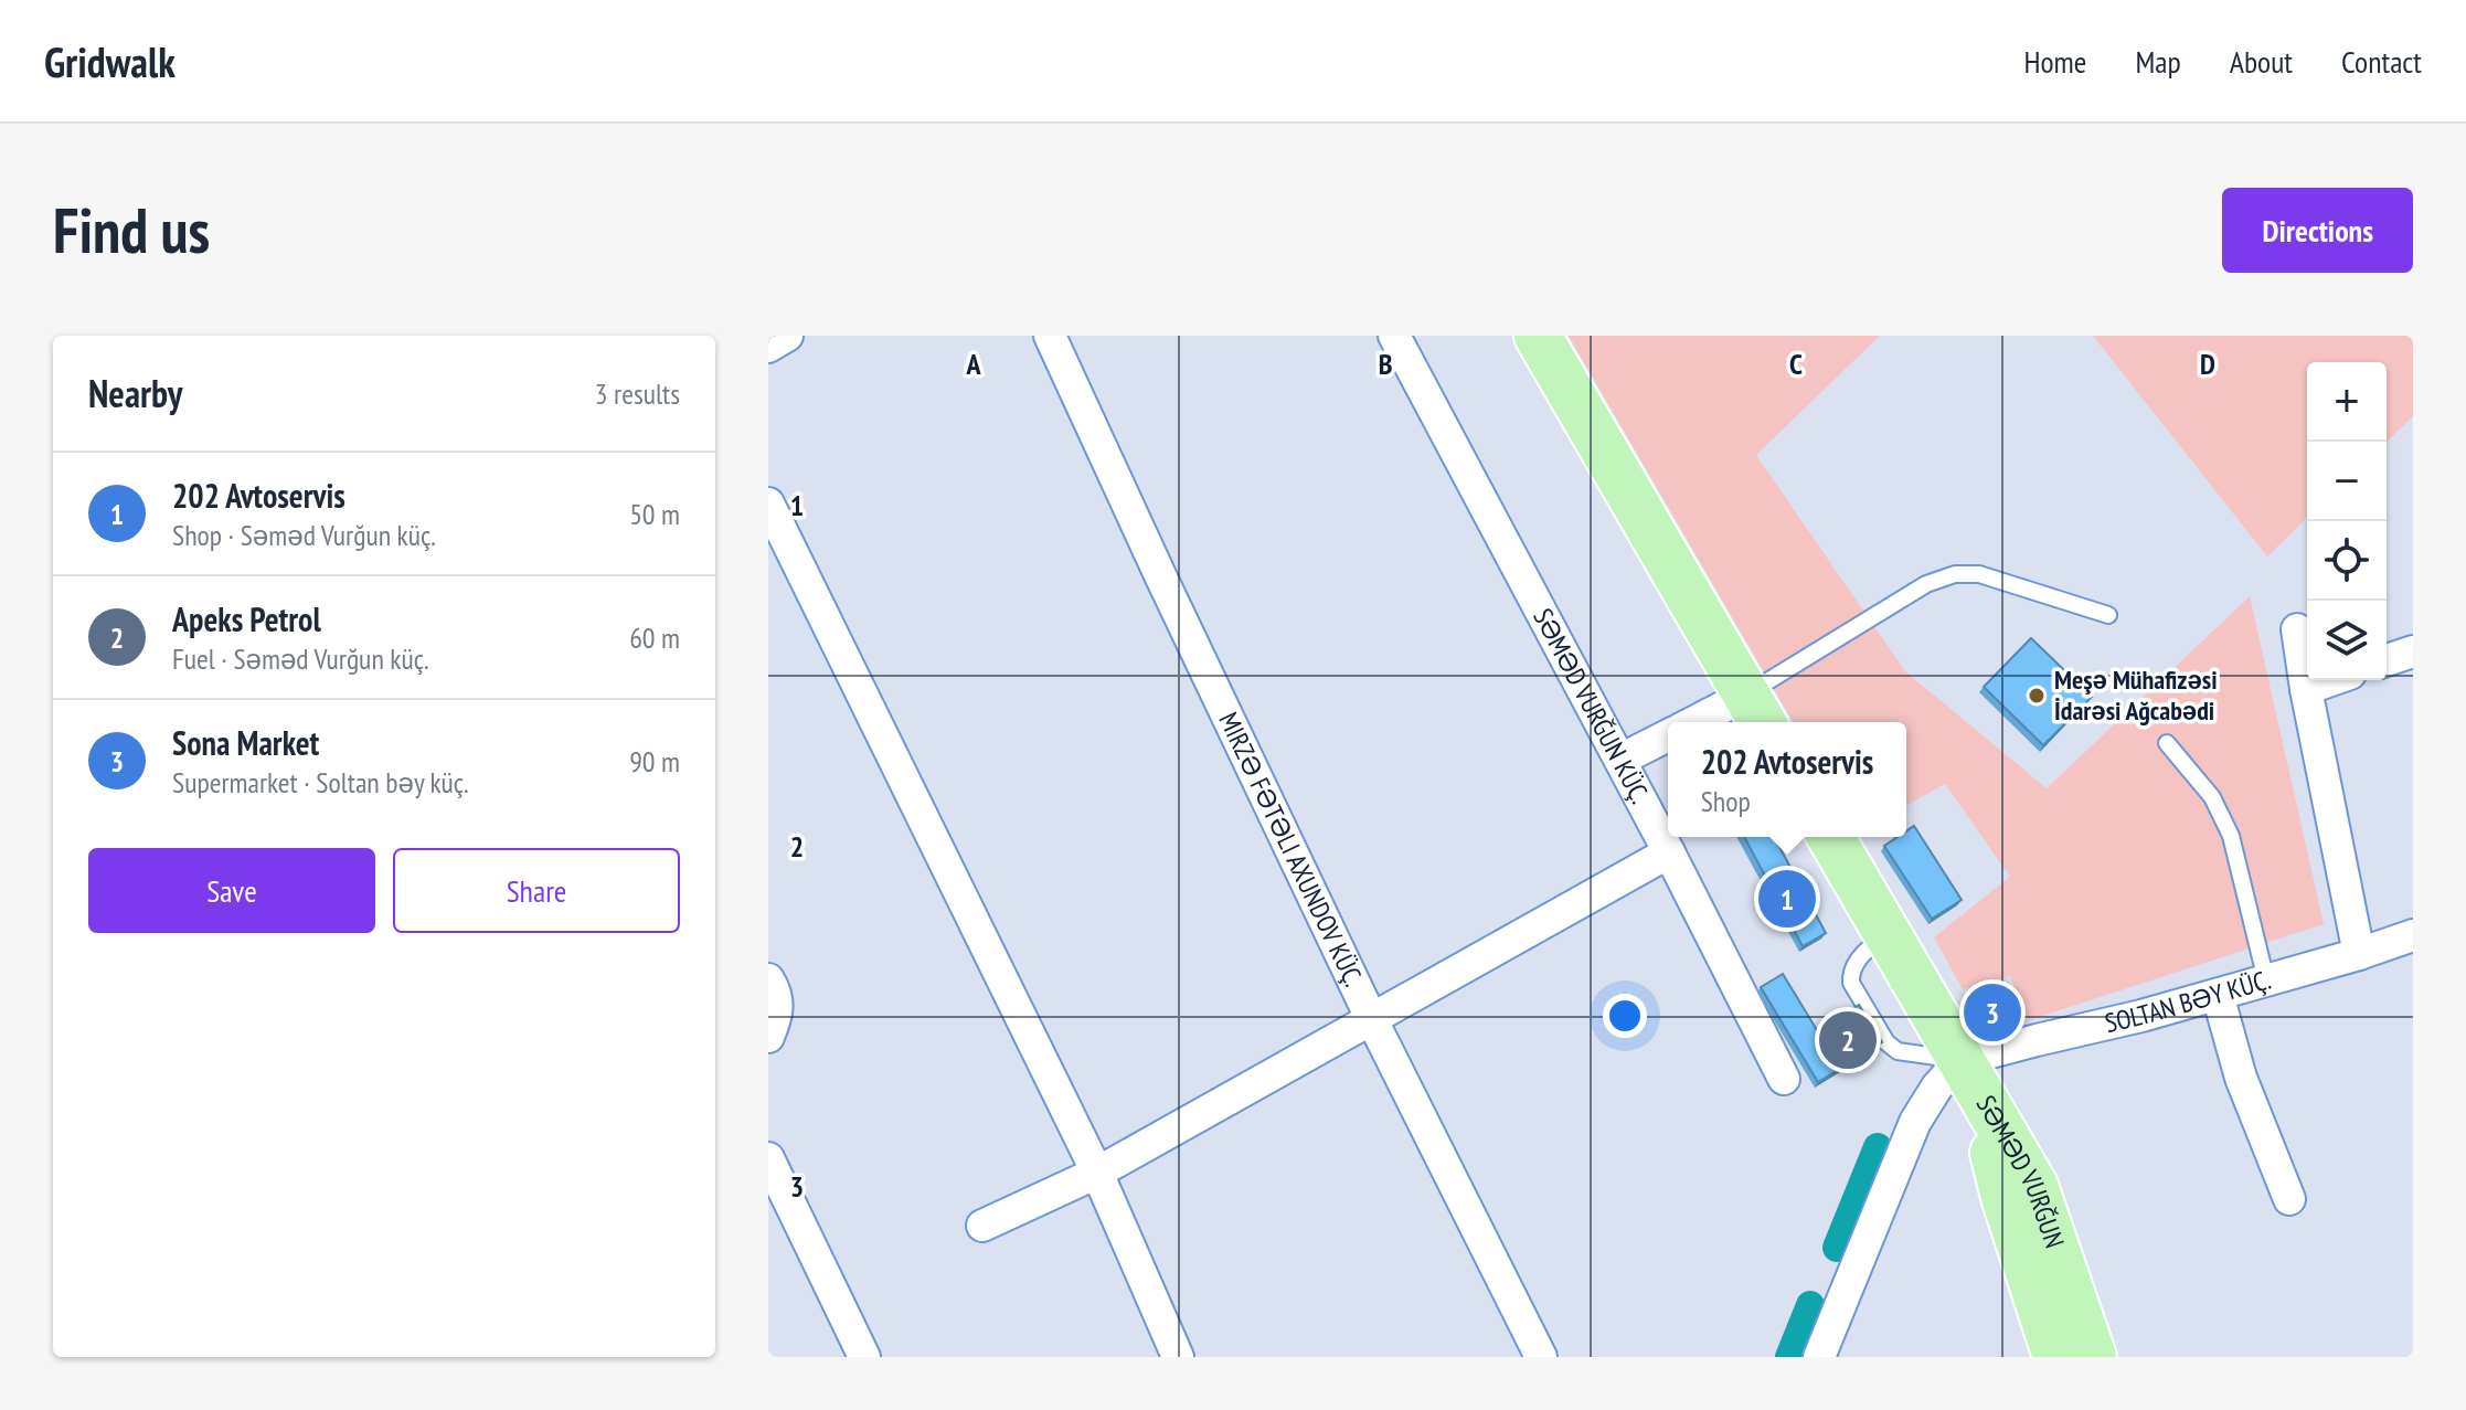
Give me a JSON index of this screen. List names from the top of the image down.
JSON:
{
  "streets": {
    "main road": ["SƏMƏD VURĞUN"],
    "street": ["SƏMƏD VURĞUN KÜÇ.", "MIRZƏ FƏTƏLI AXUNDOV KÜÇ.", "SOLTAN BƏY KÜÇ."]
  },
  "crossings": [
    ["SOLTAN BƏY KÜÇ.", "SƏMƏD VURĞUN"]
  ],
  "places": ["Meşə Mühafizəsi İdarəsi Ağcabədi"],
  "page": {
    "header": "Gridwalk",
    "nav": [
      "Home",
      "Map",
      "About",
      "Contact"
    ],
    "buttons": [
      "Directions",
      ["Save", "Share"]
    ],
    "title": "Find us",
    "heading": ["Nearby", "3 results"],
    "map_buttons": ["+", "−"],
    "list": [
      {
        "mark": "1",
        "name": "202 Avtoservis",
        "note": "Shop · Səməd Vurğun küç.",
        "value": "50 m"
      },
      {
        "mark": "2",
        "name": "Apeks Petrol",
        "note": "Fuel · Səməd Vurğun küç.",
        "value": "60 m"
      },
      {
        "mark": "3",
        "name": "Sona Market",
        "note": "Supermarket · Soltan bəy küç.",
        "value": "90 m"
      }
    ],
    "popup": ["202 Avtoservis", "Shop"],
    "pins": ["1", "3", "2"]
  },
  "grid": {
    "columns": [
      "A",
      "B",
      "C",
      "D"
    ],
    "rows": ["1", "2", "3"]
  }
}
